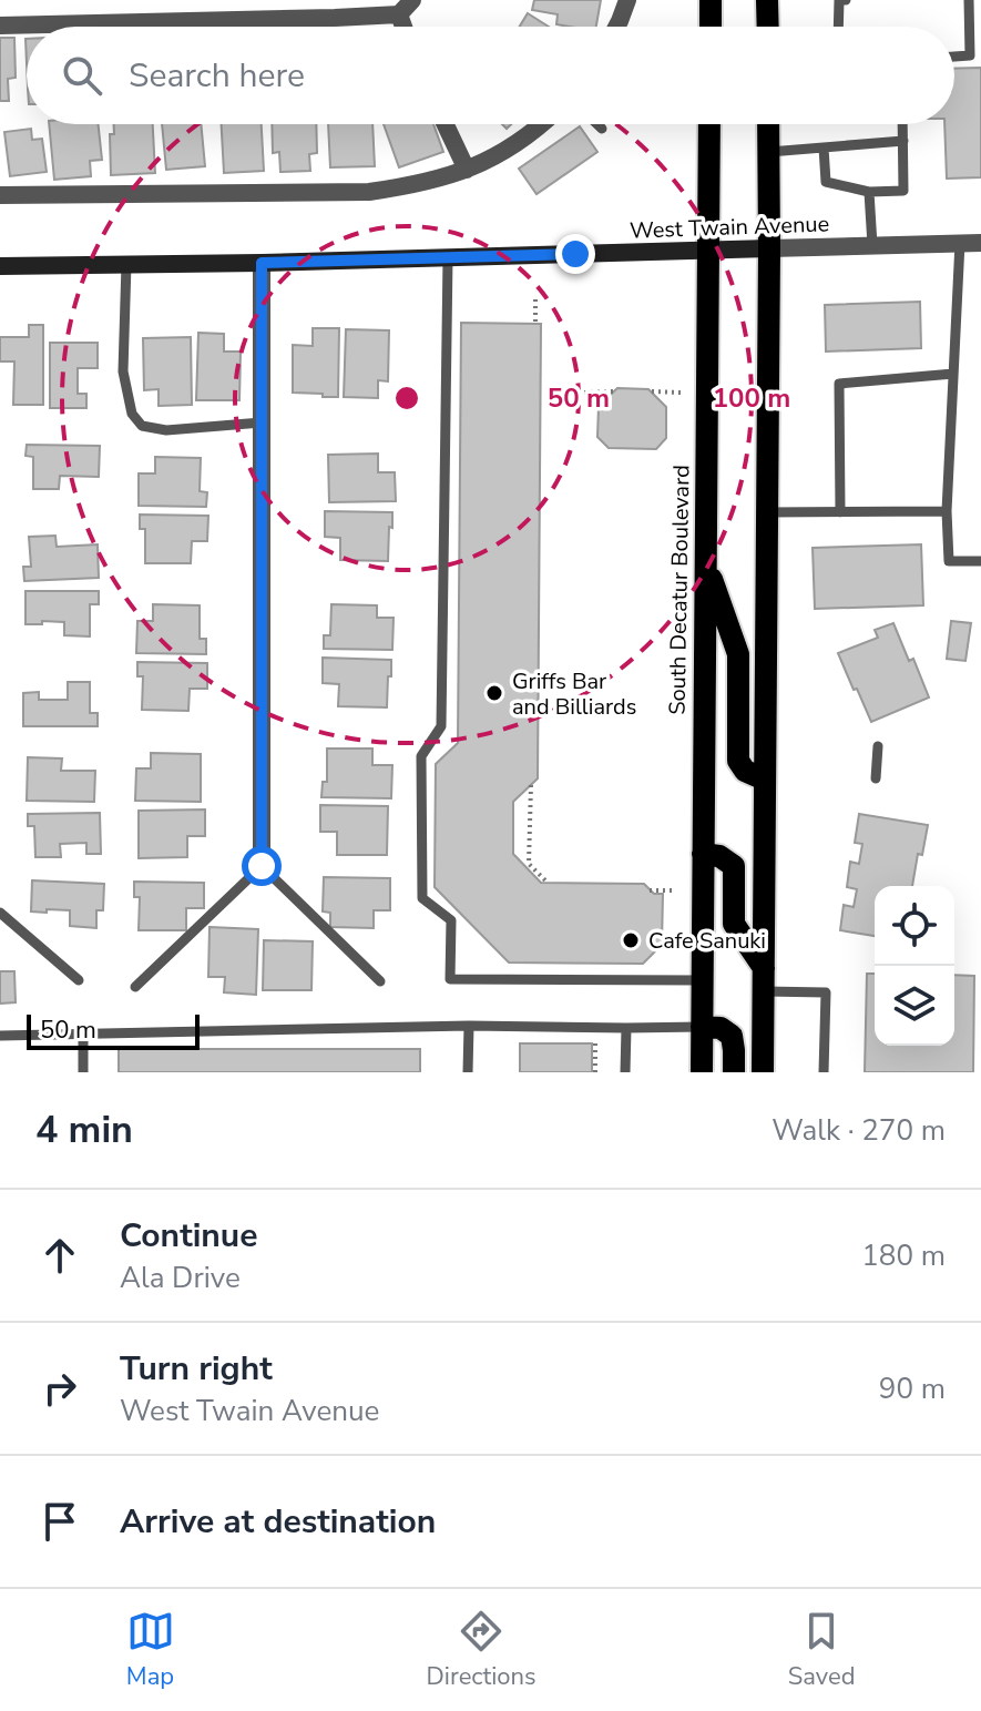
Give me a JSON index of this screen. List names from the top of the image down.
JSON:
{
  "streets": {
    "main road": ["West Twain Avenue", "South Decatur Boulevard"]
  },
  "crossings": [
    ["West Twain Avenue", "South Decatur Boulevard"]
  ],
  "places": ["Griffs Bar and Billiards", "Cafe Sanuki"],
  "scale_bar": "50 m",
  "page": {
    "search": "Search here",
    "scale": "50 m",
    "heading": ["4 min", "Walk · 270 m"],
    "list": [
      ["Continue", "Ala Drive", "180 m"],
      ["Turn right", "West Twain Avenue", "90 m"],
      "Arrive at destination"
    ],
    "nav": ["Map", "Directions", "Saved"]
  },
  "rings": ["50 m", "100 m"]
}
